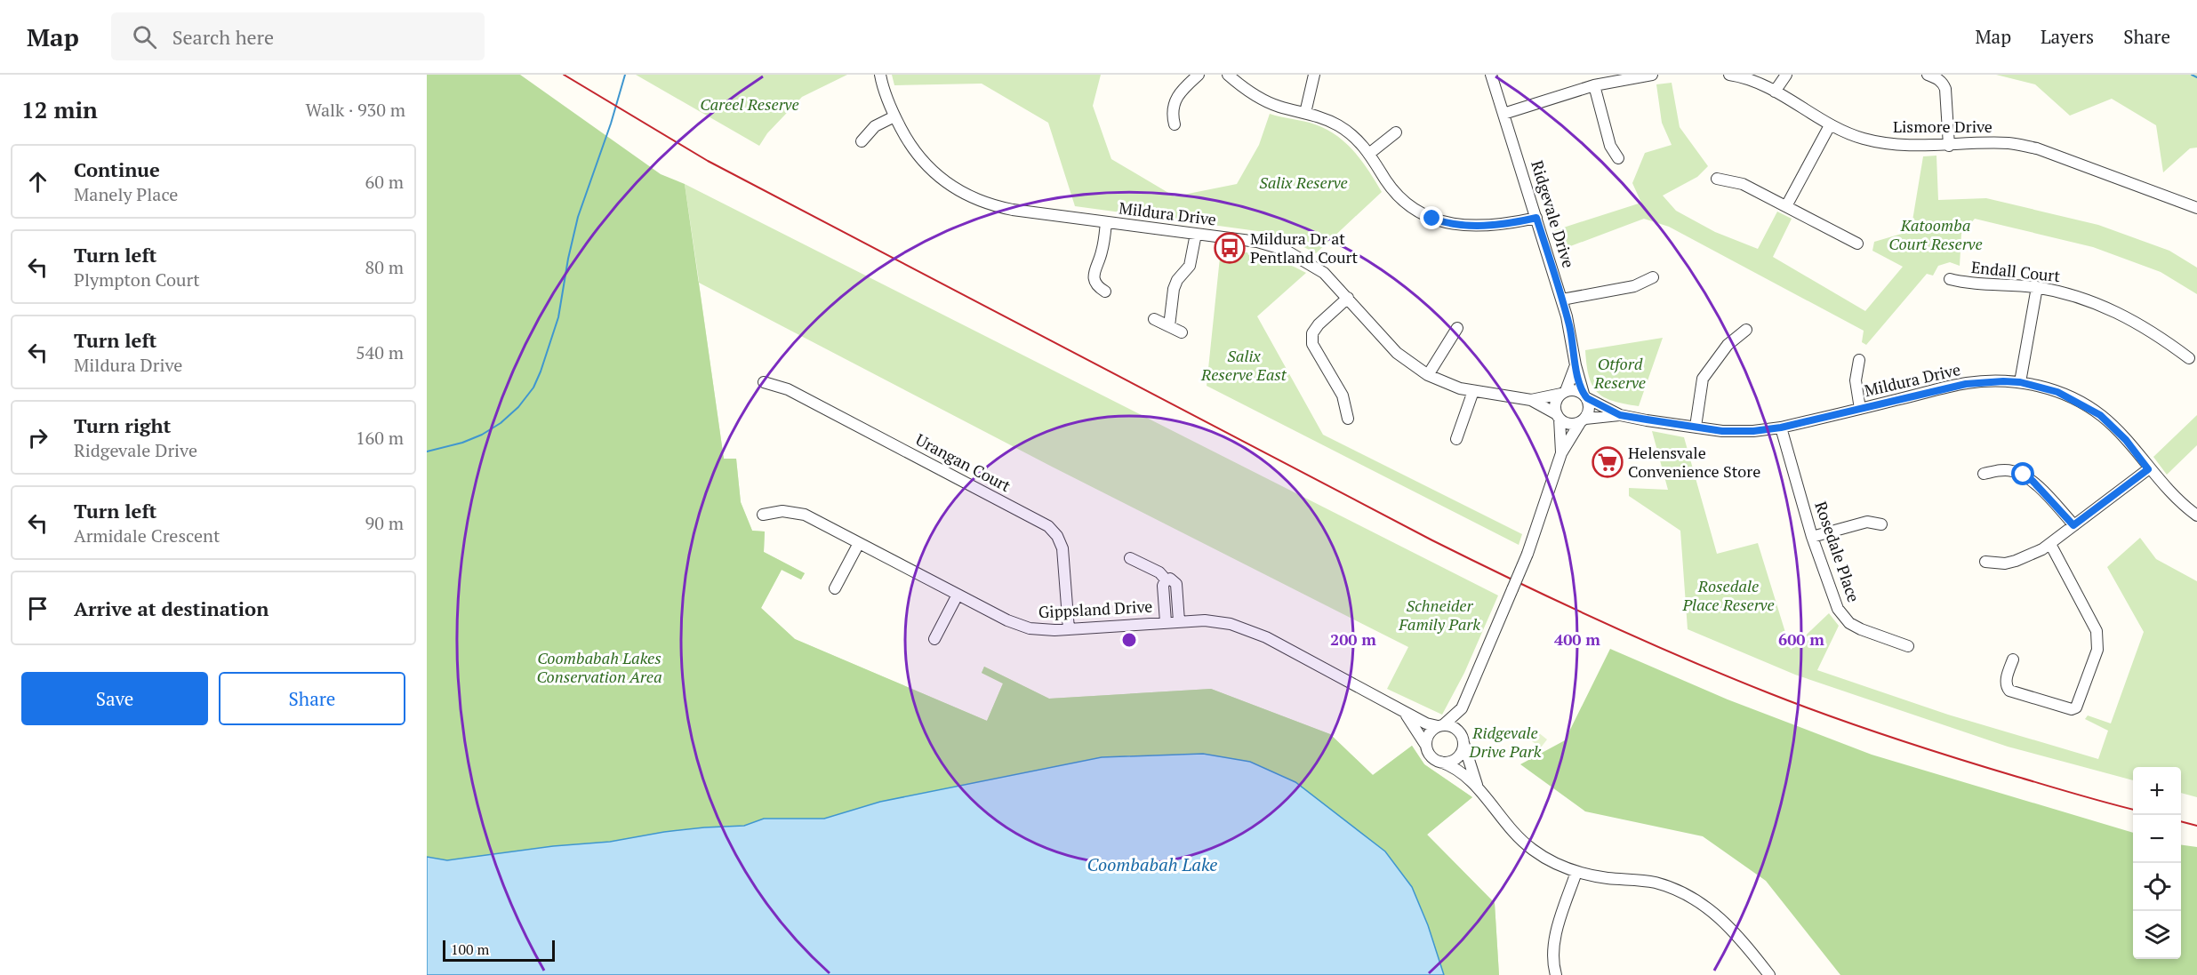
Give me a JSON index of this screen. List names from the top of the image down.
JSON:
{
  "streets": {
    "street": [
      "Lismore Drive",
      "Mildura Drive",
      "Ridgevale Drive",
      "Endall Court",
      "Urangan Court",
      "Rosedale Place",
      "Gippsland Drive"
    ]
  },
  "crossings": [
    ["Mildura Drive", "Ridgevale Drive"],
    ["Mildura Drive", "Rosedale Place"],
    ["Urangan Court", "Gippsland Drive"]
  ],
  "water": ["Coombabah Lake"],
  "parks": [
    "Careel Reserve",
    "Salix Reserve",
    "Katoomba Court Reserve",
    "Salix Reserve East",
    "Otford Reserve",
    "Rosedale Place Reserve",
    "Schneider Family Park",
    "Coombabah Lakes Conservation Area",
    "Ridgevale Drive Park"
  ],
  "places": {
    "bus stop": ["Mildura Dr at Pentland Court"],
    "supermarket": ["Helensvale Convenience Store"]
  },
  "scale_bar": "100 m",
  "page": {
    "header": "Map",
    "search": "Search here",
    "nav": ["Map", "Layers", "Share"],
    "heading": ["12 min", "Walk · 930 m"],
    "list": [
      ["Continue", "Manely Place", "60 m"],
      ["Turn left", "Plympton Court", "80 m"],
      ["Turn left", "Mildura Drive", "540 m"],
      ["Turn right", "Ridgevale Drive", "160 m"],
      ["Turn left", "Armidale Crescent", "90 m"],
      "Arrive at destination"
    ],
    "buttons": ["Save", "Share"],
    "map_buttons": ["+", "−"],
    "scale": "100 m"
  },
  "rings": ["200 m", "400 m", "600 m"]
}
